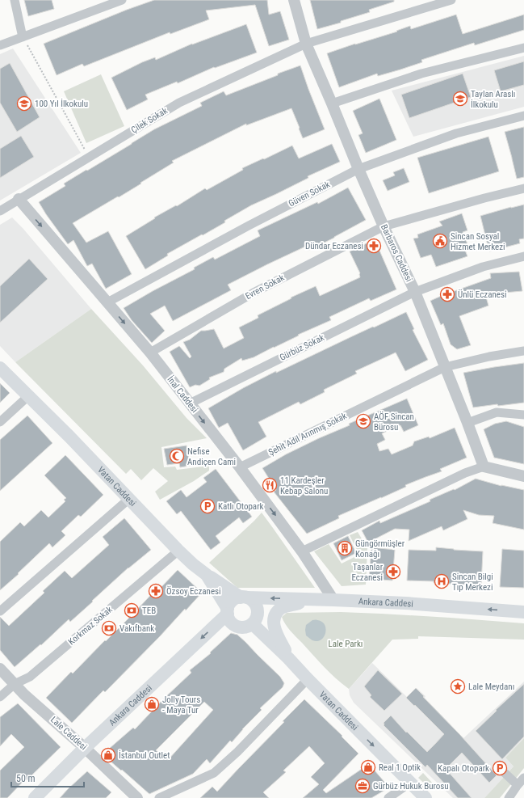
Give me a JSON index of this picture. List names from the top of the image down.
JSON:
{
  "streets": {
    "main road": ["Vatan Caddesi", "Ankara Caddesi"],
    "street": [
      "Çilek Sokak",
      "Güven Sokak",
      "Barbaros Caddesi",
      "Evren Sokak",
      "Gürbüz Sokak",
      "İnal Caddesi",
      "Şehit Adil Arınmış Sokak",
      "Korkmaz Sokak",
      "Lale Caddesi"
    ]
  },
  "crossings": [
    ["Çilek Sokak", "Barbaros Caddesi"],
    ["Çilek Sokak", "İnal Caddesi"],
    ["Güven Sokak", "Barbaros Caddesi"],
    ["Güven Sokak", "İnal Caddesi"],
    ["Barbaros Caddesi", "Evren Sokak"],
    ["Barbaros Caddesi", "Gürbüz Sokak"],
    ["Barbaros Caddesi", "Şehit Adil Arınmış Sokak"],
    ["Evren Sokak", "İnal Caddesi"],
    ["Gürbüz Sokak", "İnal Caddesi"],
    ["İnal Caddesi", "Şehit Adil Arınmış Sokak"],
    ["İnal Caddesi", "Ankara Caddesi"],
    ["Vatan Caddesi", "Ankara Caddesi"],
    ["Vatan Caddesi", "Korkmaz Sokak"],
    ["Ankara Caddesi", "Lale Caddesi"],
    ["Korkmaz Sokak", "Lale Caddesi"]
  ],
  "one_way": ["İnal Caddesi", "Ankara Caddesi"],
  "parks": ["Lale Parkı"],
  "places": {
    "school or university": ["Taylan Araslı İlkokulu", "100 Yıl İlkokulu", "AÖF Sincan Bürosu"],
    "public building": ["Sincan Sosyal Hizmet Merkezi"],
    "pharmacy": [
      "Dündar Eczanesi",
      "Ünlü Eczanesi",
      "Taşanlar Eczanesi",
      "Özsoy Eczanesi"
    ],
    "mosque": ["Nefise Andiçen Cami"],
    "restaurant": ["11 Kardeşler Kebap Salonu"],
    "parking": ["Katlı Otopark", "Kapalı Otopark"],
    "building": ["Güngörmüşler Konağı"],
    "hospital": ["Sincan Bilgi Tıp Merkezi"],
    "bank": ["TEB", "Vakıfbank"],
    "place": ["Lale Meydanı"],
    "shop": ["Jolly Tours - Maya Tur", "İstanbul Outlet", "Real 1 Optik"],
    "office": ["Gürbüz Hukuk Burosu"]
  },
  "scale_bar": "50 m"
}
